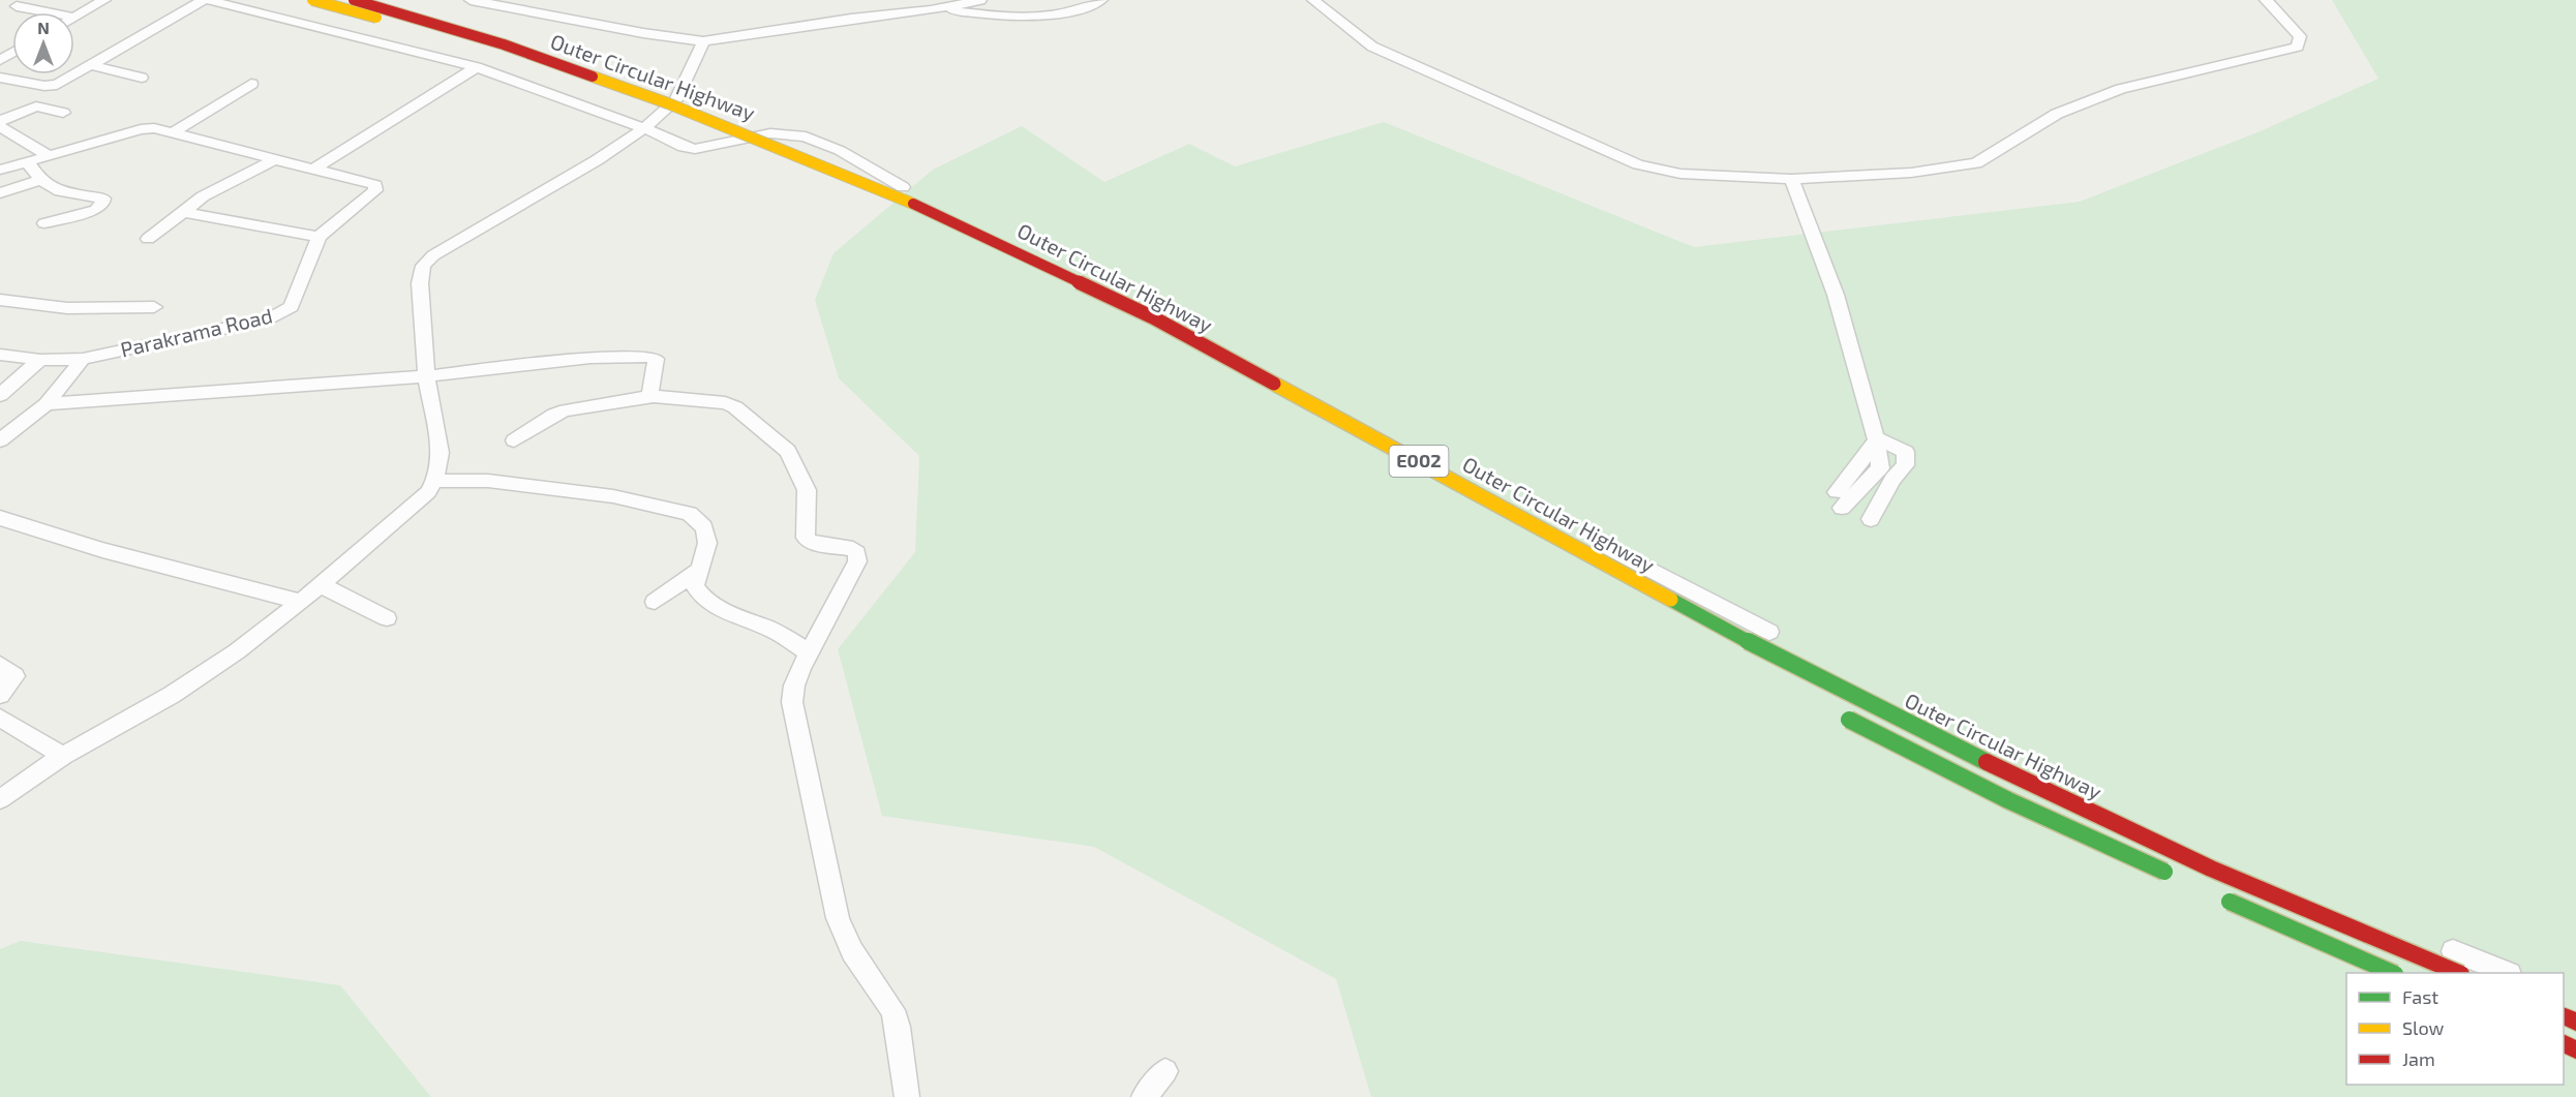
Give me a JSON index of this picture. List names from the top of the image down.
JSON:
{
  "streets": {
    "highway": ["Outer Circular Highway", "E002"],
    "street": ["Parakrama Road"]
  },
  "legend": ["Fast", "Slow", "Jam"],
  "north": "top"
}
